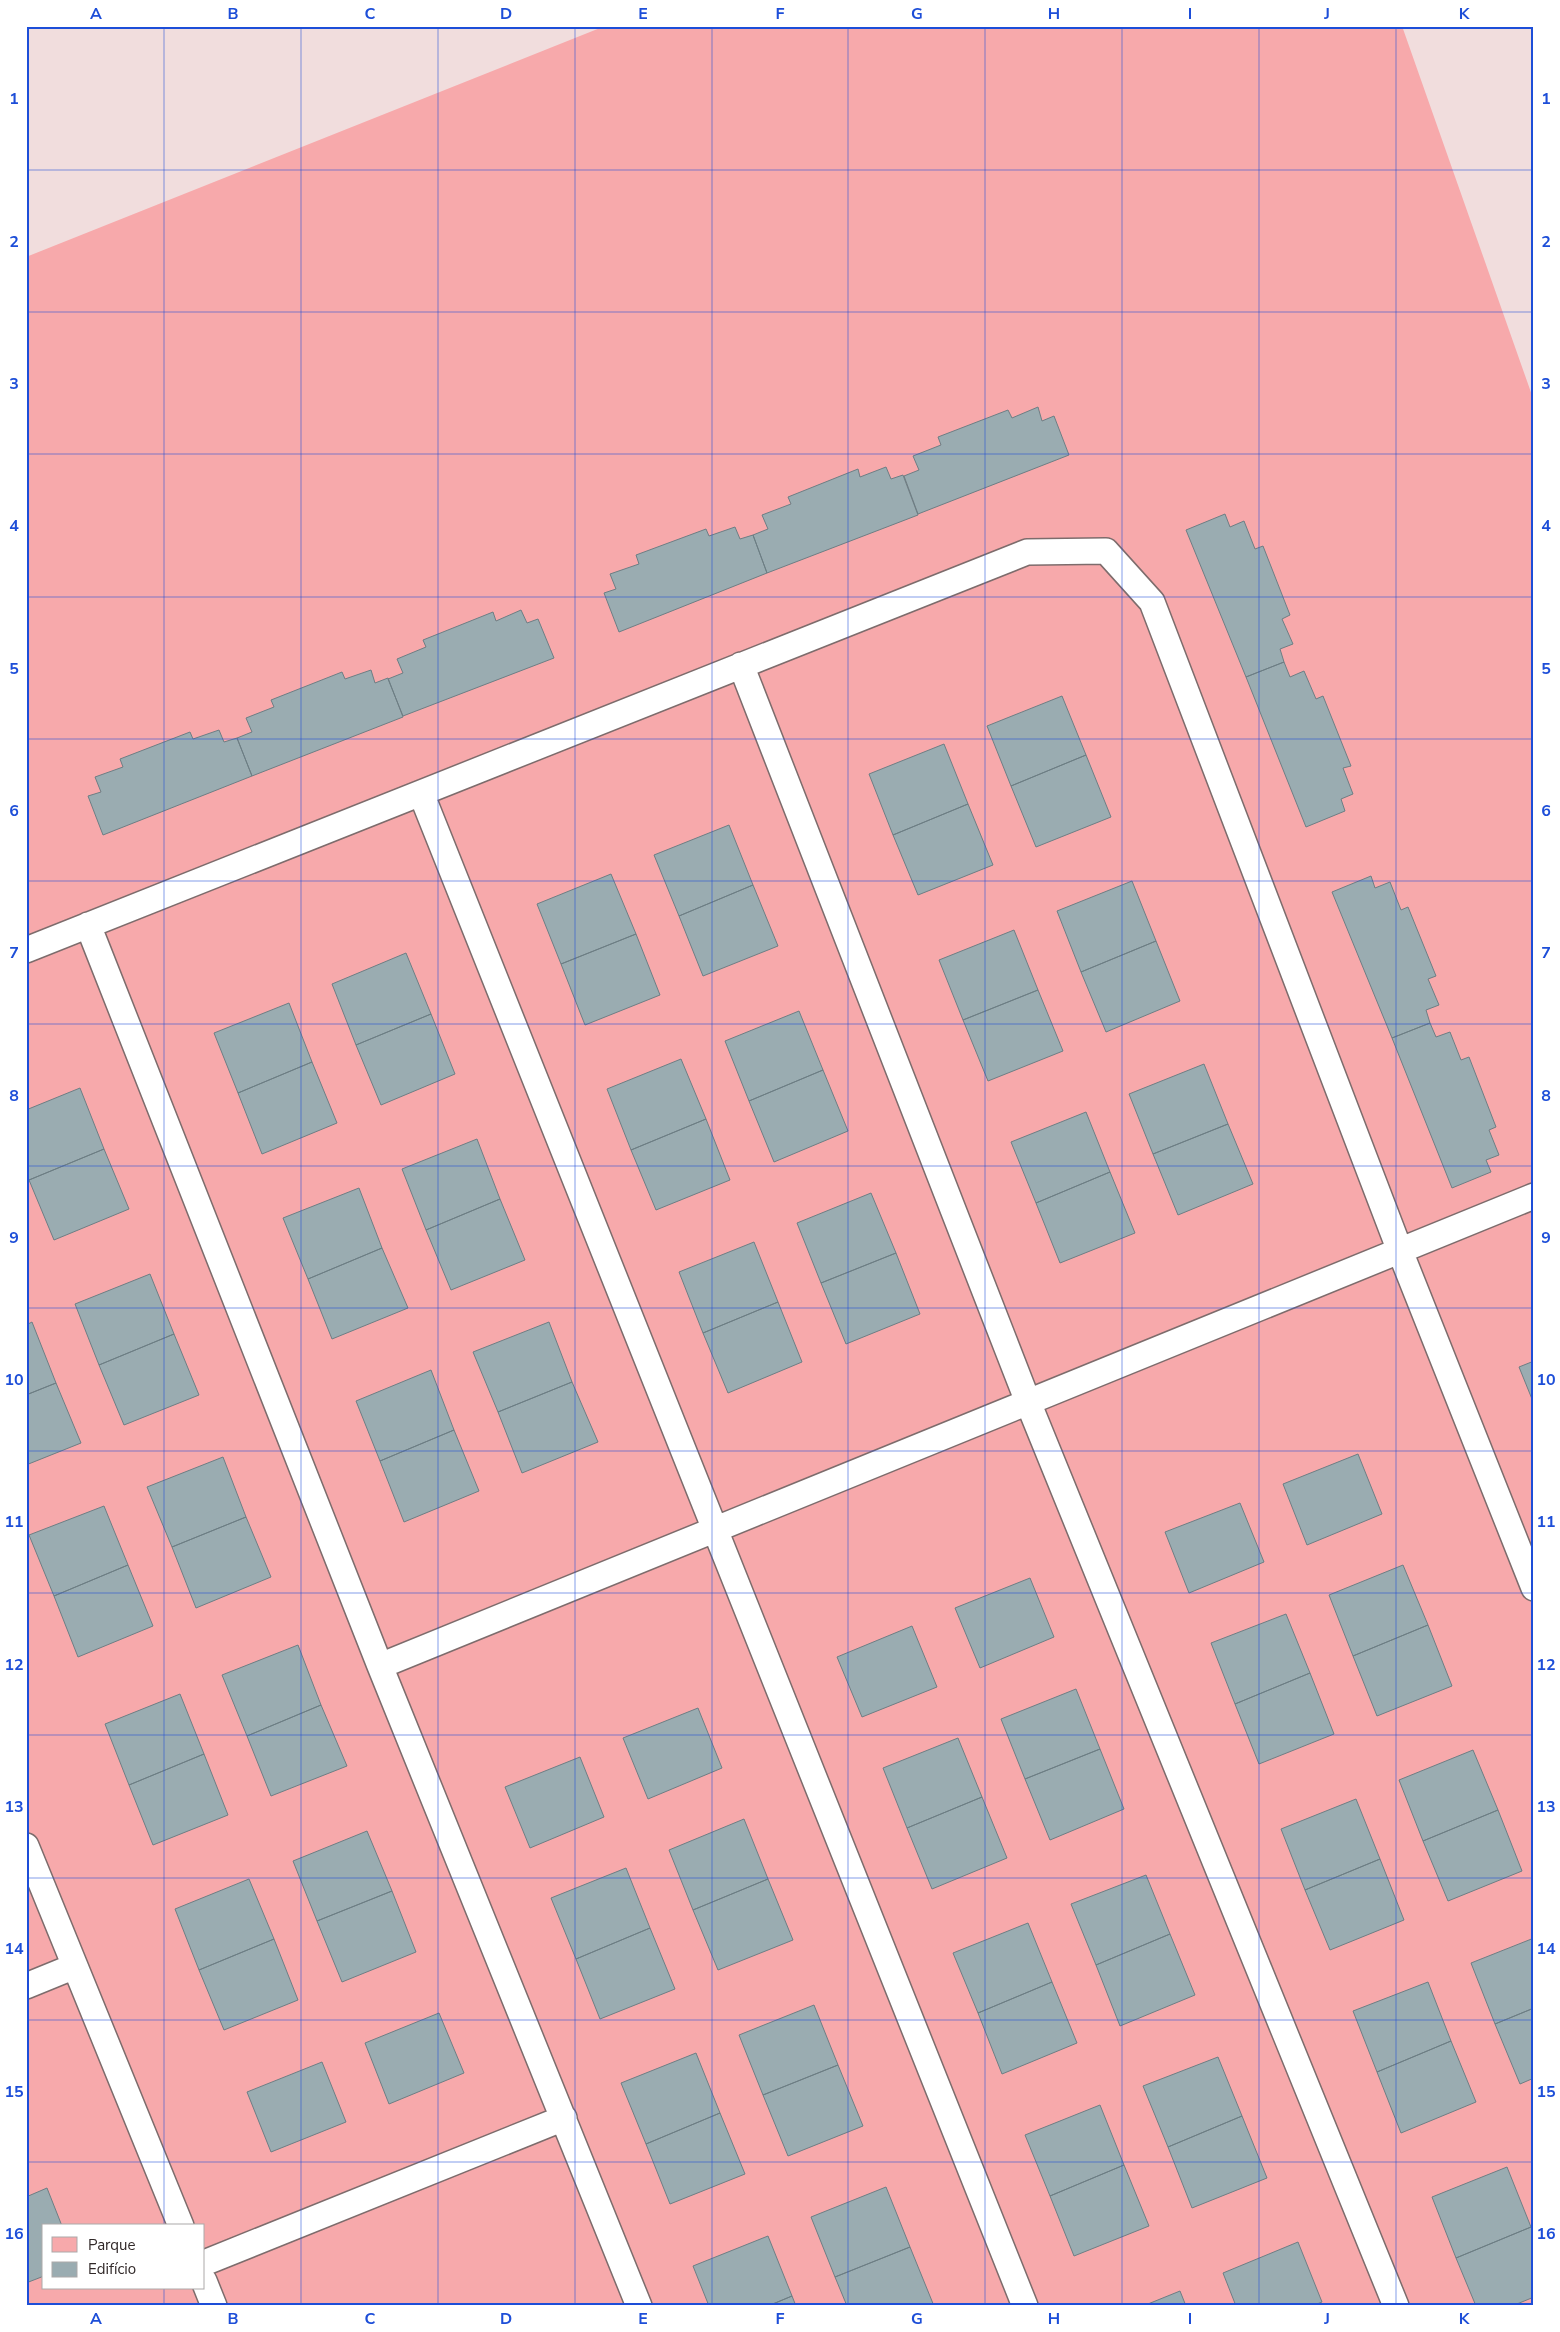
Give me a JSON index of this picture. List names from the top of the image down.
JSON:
{
  "legend": ["Parque", "Edifício"],
  "grid": {
    "columns": [
      "A",
      "B",
      "C",
      "D",
      "E",
      "F",
      "G",
      "H",
      "I",
      "J",
      "K"
    ],
    "rows": [
      "1",
      "2",
      "3",
      "4",
      "5",
      "6",
      "7",
      "8",
      "9",
      "10",
      "11",
      "12",
      "13",
      "14",
      "15",
      "16"
    ]
  }
}
